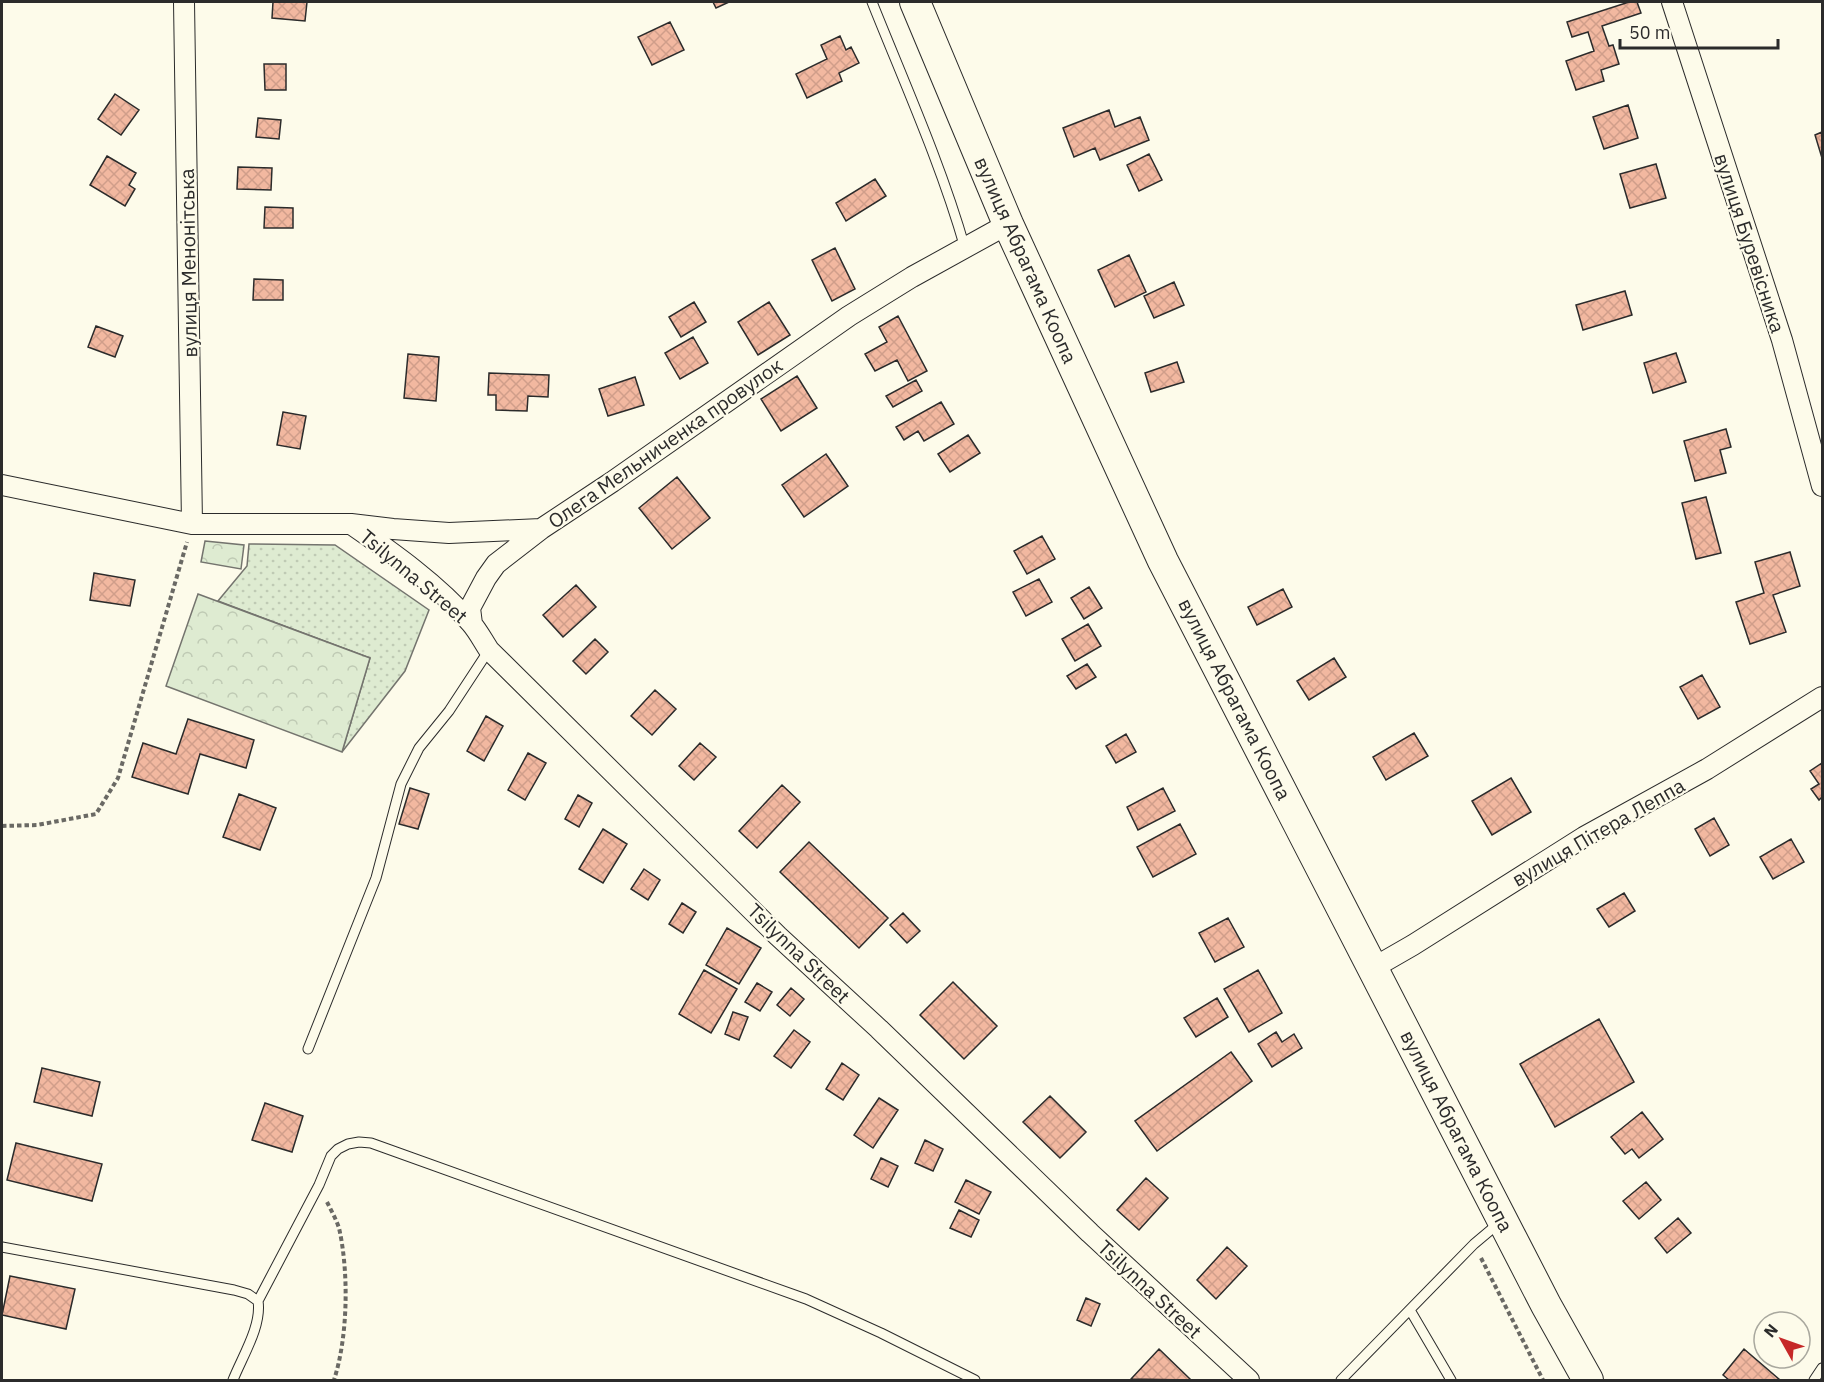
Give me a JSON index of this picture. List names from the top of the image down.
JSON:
{
  "streets": {
    "main road": ["вулиця Абрагама Коопа"],
    "street": [
      "вулиця Буревісника",
      "вулиця Менонітська",
      "Олега Мельниченка провулок",
      "Tsilynna Street",
      "вулиця Пітера Леппа"
    ]
  },
  "crossings": [
    ["вулиця Абрагама Коопа", "Олега Мельниченка провулок"],
    ["вулиця Абрагама Коопа", "вулиця Пітера Леппа"],
    ["вулиця Менонітська", "Олега Мельниченка провулок"],
    ["Олега Мельниченка провулок", "Tsilynna Street"]
  ],
  "scale_bar": "50 m",
  "north": "top left"
}
